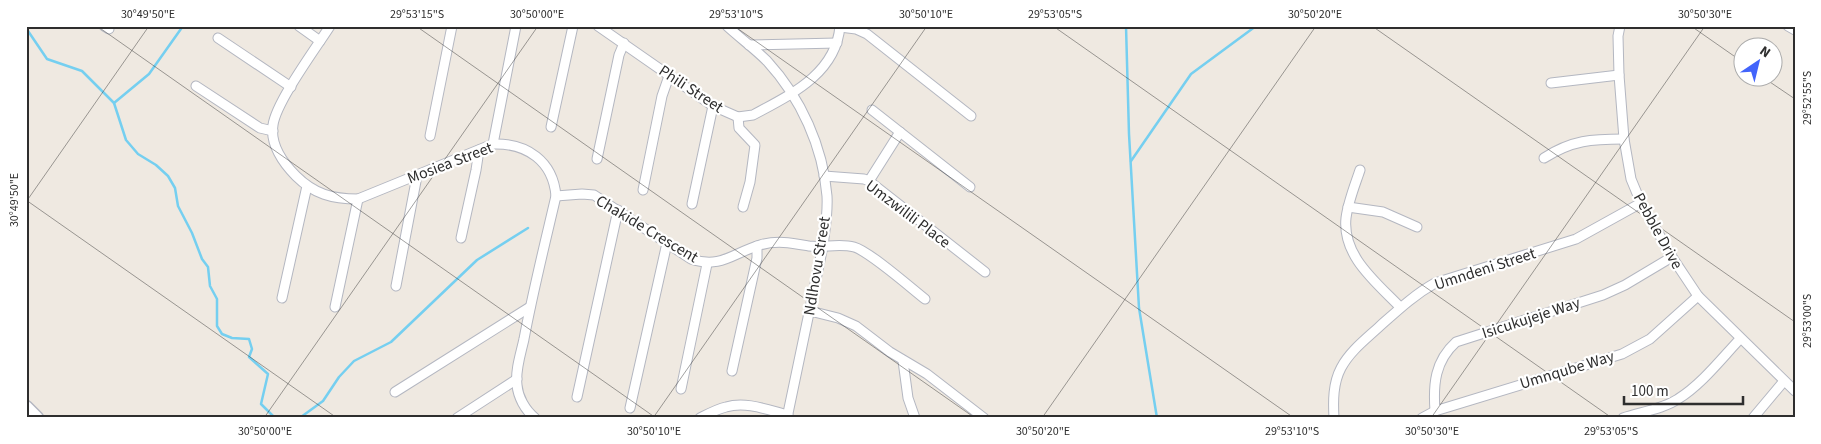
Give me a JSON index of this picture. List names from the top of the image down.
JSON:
{
  "streets": {
    "street": [
      "Phili Street",
      "Mosiea Street",
      "Umzwilili Place",
      "Chakide Crescent",
      "Pebble Drive",
      "Ndlhovu Street",
      "Umndeni Street",
      "Isicukujeje Way",
      "Umnqube Way"
    ]
  },
  "crossings": [
    ["Phili Street", "Ndlhovu Street"],
    ["Mosiea Street", "Chakide Crescent"],
    ["Umzwilili Place", "Ndlhovu Street"],
    ["Chakide Crescent", "Ndlhovu Street"],
    ["Pebble Drive", "Umndeni Street"],
    ["Pebble Drive", "Isicukujeje Way"],
    ["Pebble Drive", "Umnqube Way"],
    ["Isicukujeje Way", "Umnqube Way"]
  ],
  "scale_bar": "100 m",
  "north": "top right",
  "coordinates": [
    "30°49'50\"E",
    "29°53'15\"S",
    "30°50'00\"E",
    "29°53'10\"S",
    "30°50'10\"E",
    "29°53'05\"S",
    "30°50'20\"E",
    "30°50'30\"E",
    "29°52'55\"S",
    "29°53'00\"S"
  ]
}
